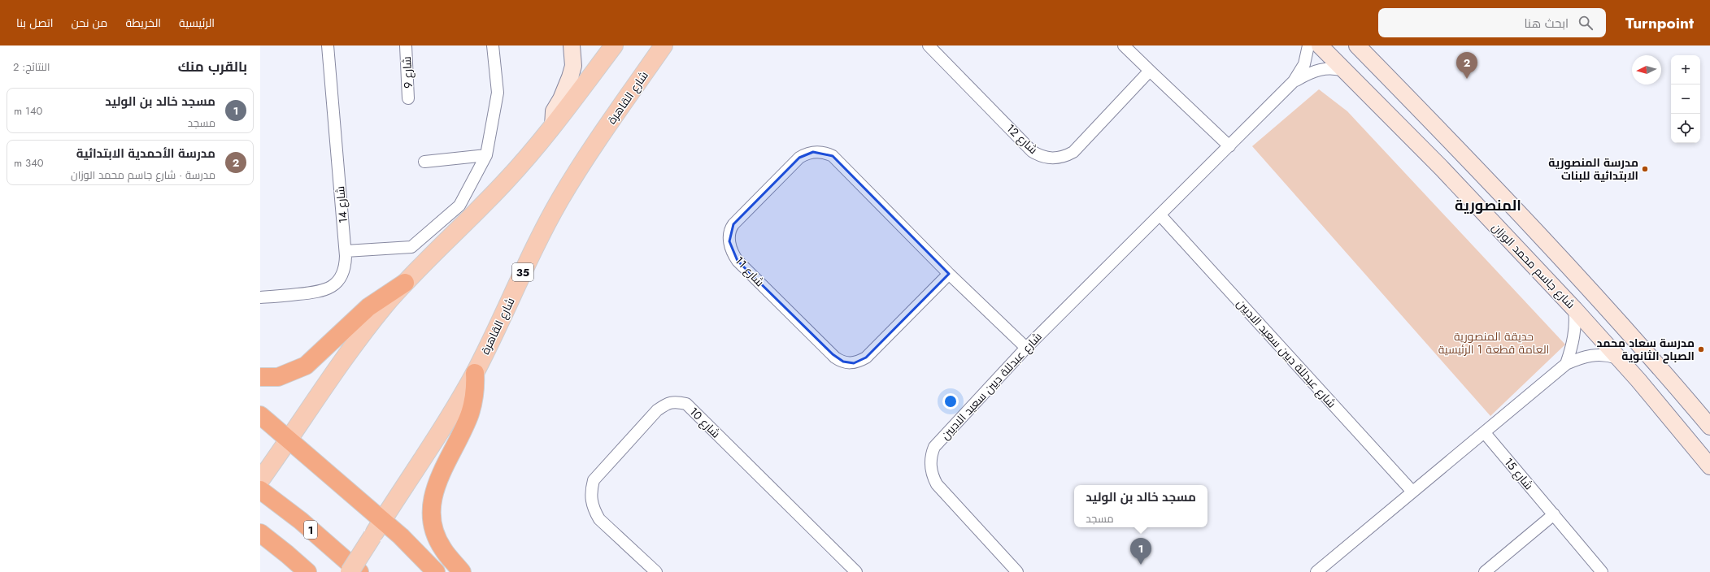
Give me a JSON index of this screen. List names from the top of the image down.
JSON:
{
  "streets": {
    "highway": ["1"],
    "main road": ["شارع القاهرة", "35"],
    "street": [
      "شارع 9",
      "شارع 12",
      "شارع 14",
      "شارع جاسم محمد الوزان",
      "شارع 11",
      "شارع عبدللة ديين سعيد الاديين",
      "شارع 10",
      "شارع 15"
    ]
  },
  "crossings": [
    ["شارع جاسم محمد الوزان", "شارع عبدللة ديين سعيد الاديين"],
    ["شارع 11", "شارع عبدللة ديين سعيد الاديين"]
  ],
  "districts": ["المنصورية"],
  "parks": ["حديقة المنصورية العامة قطعة 1 الرئيسية"],
  "places": ["مدرسة المنصورية الابتدائية للبنات", "مدرسة سعاد محمد الصباح الثانوية"],
  "north": "left",
  "page": {
    "header": "Turnpoint",
    "search": "ابحث هنا",
    "nav": [
      "الرئيسية",
      "الخريطة",
      "من نحن",
      "اتصل بنا"
    ],
    "heading": ["بالقرب منك", "النتائج: 2"],
    "pins": ["2", "1"],
    "map_buttons": ["+", "−"],
    "list": [
      {
        "mark": "1",
        "name": "مسجد خالد بن الوليد",
        "note": "مسجد",
        "value": "140 m"
      },
      {
        "mark": "2",
        "name": "مدرسة الأحمدية الابتدائية",
        "note": "مدرسة · شارع جاسم محمد الوزان",
        "value": "340 m"
      }
    ],
    "popup": ["مسجد خالد بن الوليد", "مسجد"]
  }
}
